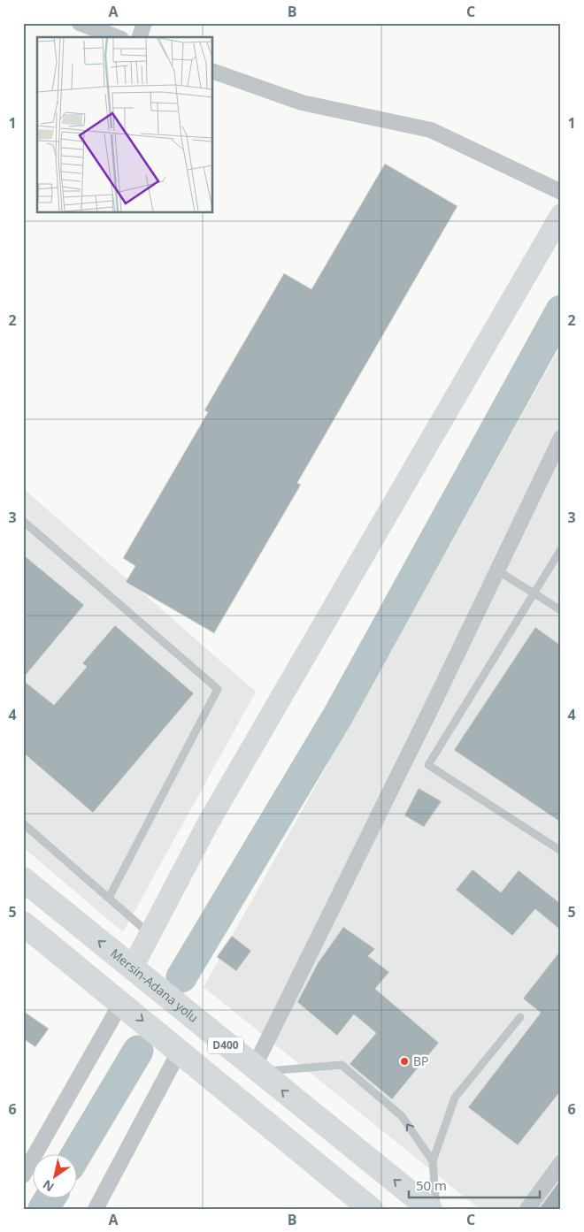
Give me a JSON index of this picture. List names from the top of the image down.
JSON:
{
  "streets": {
    "highway": ["Mersin-Adana yolu", "D400"]
  },
  "places": ["BP"],
  "scale_bar": "50 m",
  "north": "bottom left",
  "grid": {
    "columns": ["A", "B", "C"],
    "rows": [
      "1",
      "2",
      "3",
      "4",
      "5",
      "6"
    ]
  }
}
